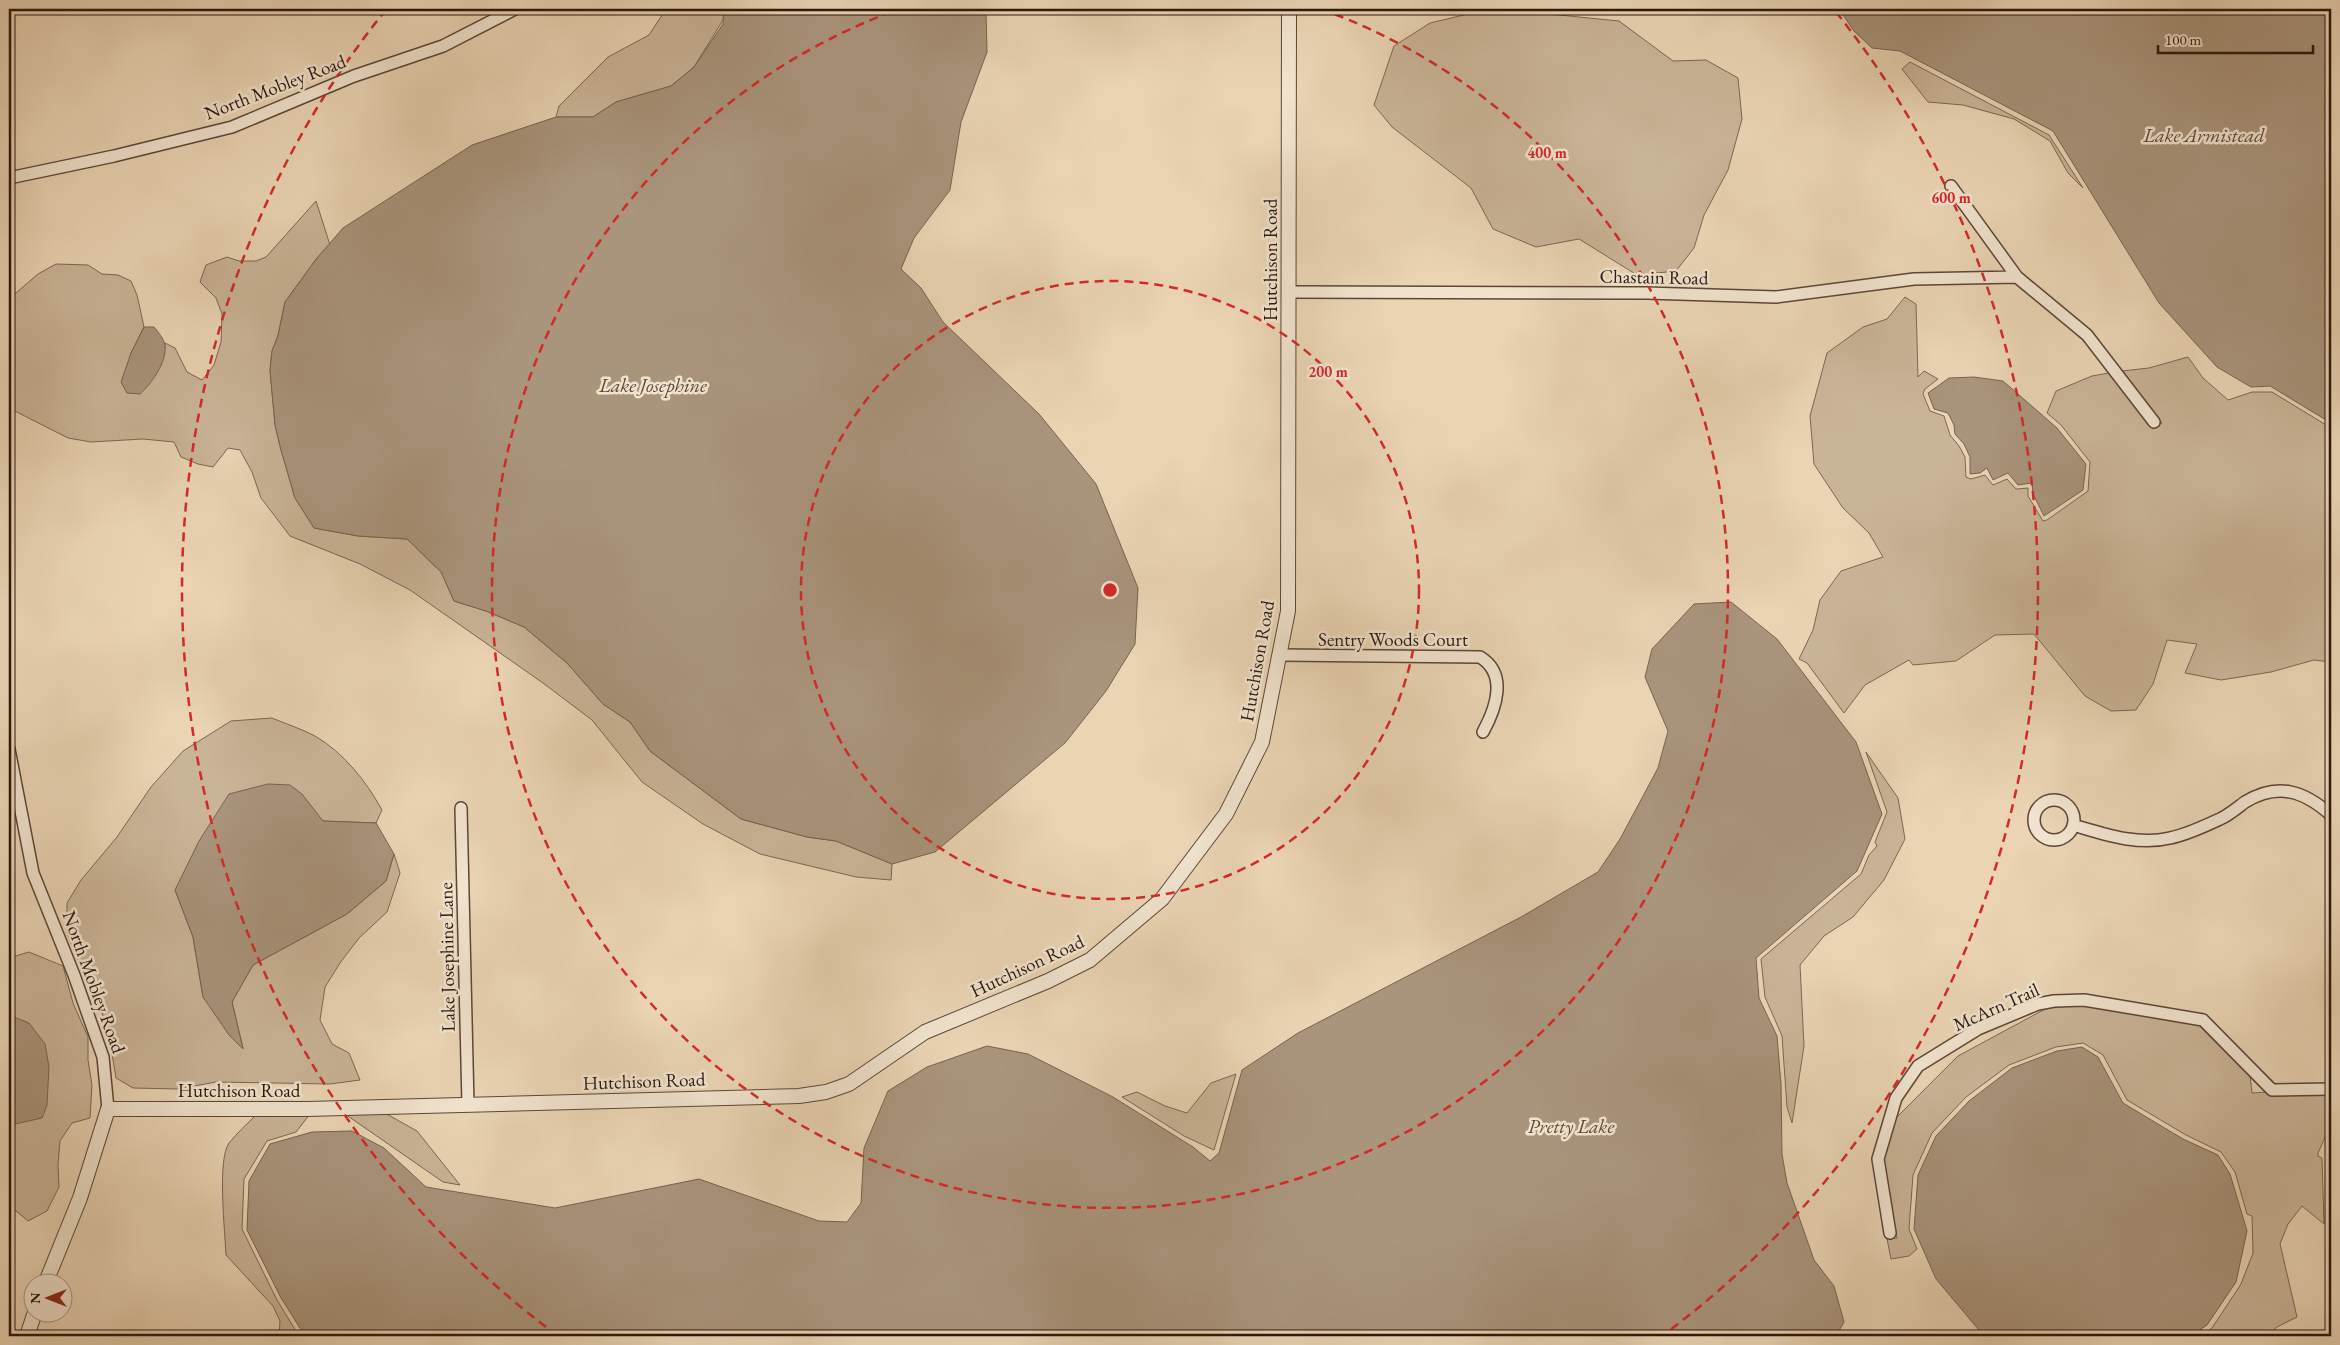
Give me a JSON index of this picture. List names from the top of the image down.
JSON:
{
  "streets": {
    "street": [
      "North Mobley Road",
      "Hutchison Road",
      "Chastain Road",
      "Sentry Woods Court",
      "Lake Josephine Lane",
      "McArn Trail"
    ]
  },
  "crossings": [
    ["North Mobley Road", "Hutchison Road"],
    ["Hutchison Road", "Chastain Road"],
    ["Hutchison Road", "Sentry Woods Court"],
    ["Hutchison Road", "Lake Josephine Lane"]
  ],
  "water": ["Lake Armistead", "Lake Josephine", "Pretty Lake"],
  "scale_bar": "100 m",
  "north": "left",
  "rings": ["400 m", "600 m", "200 m"]
}
